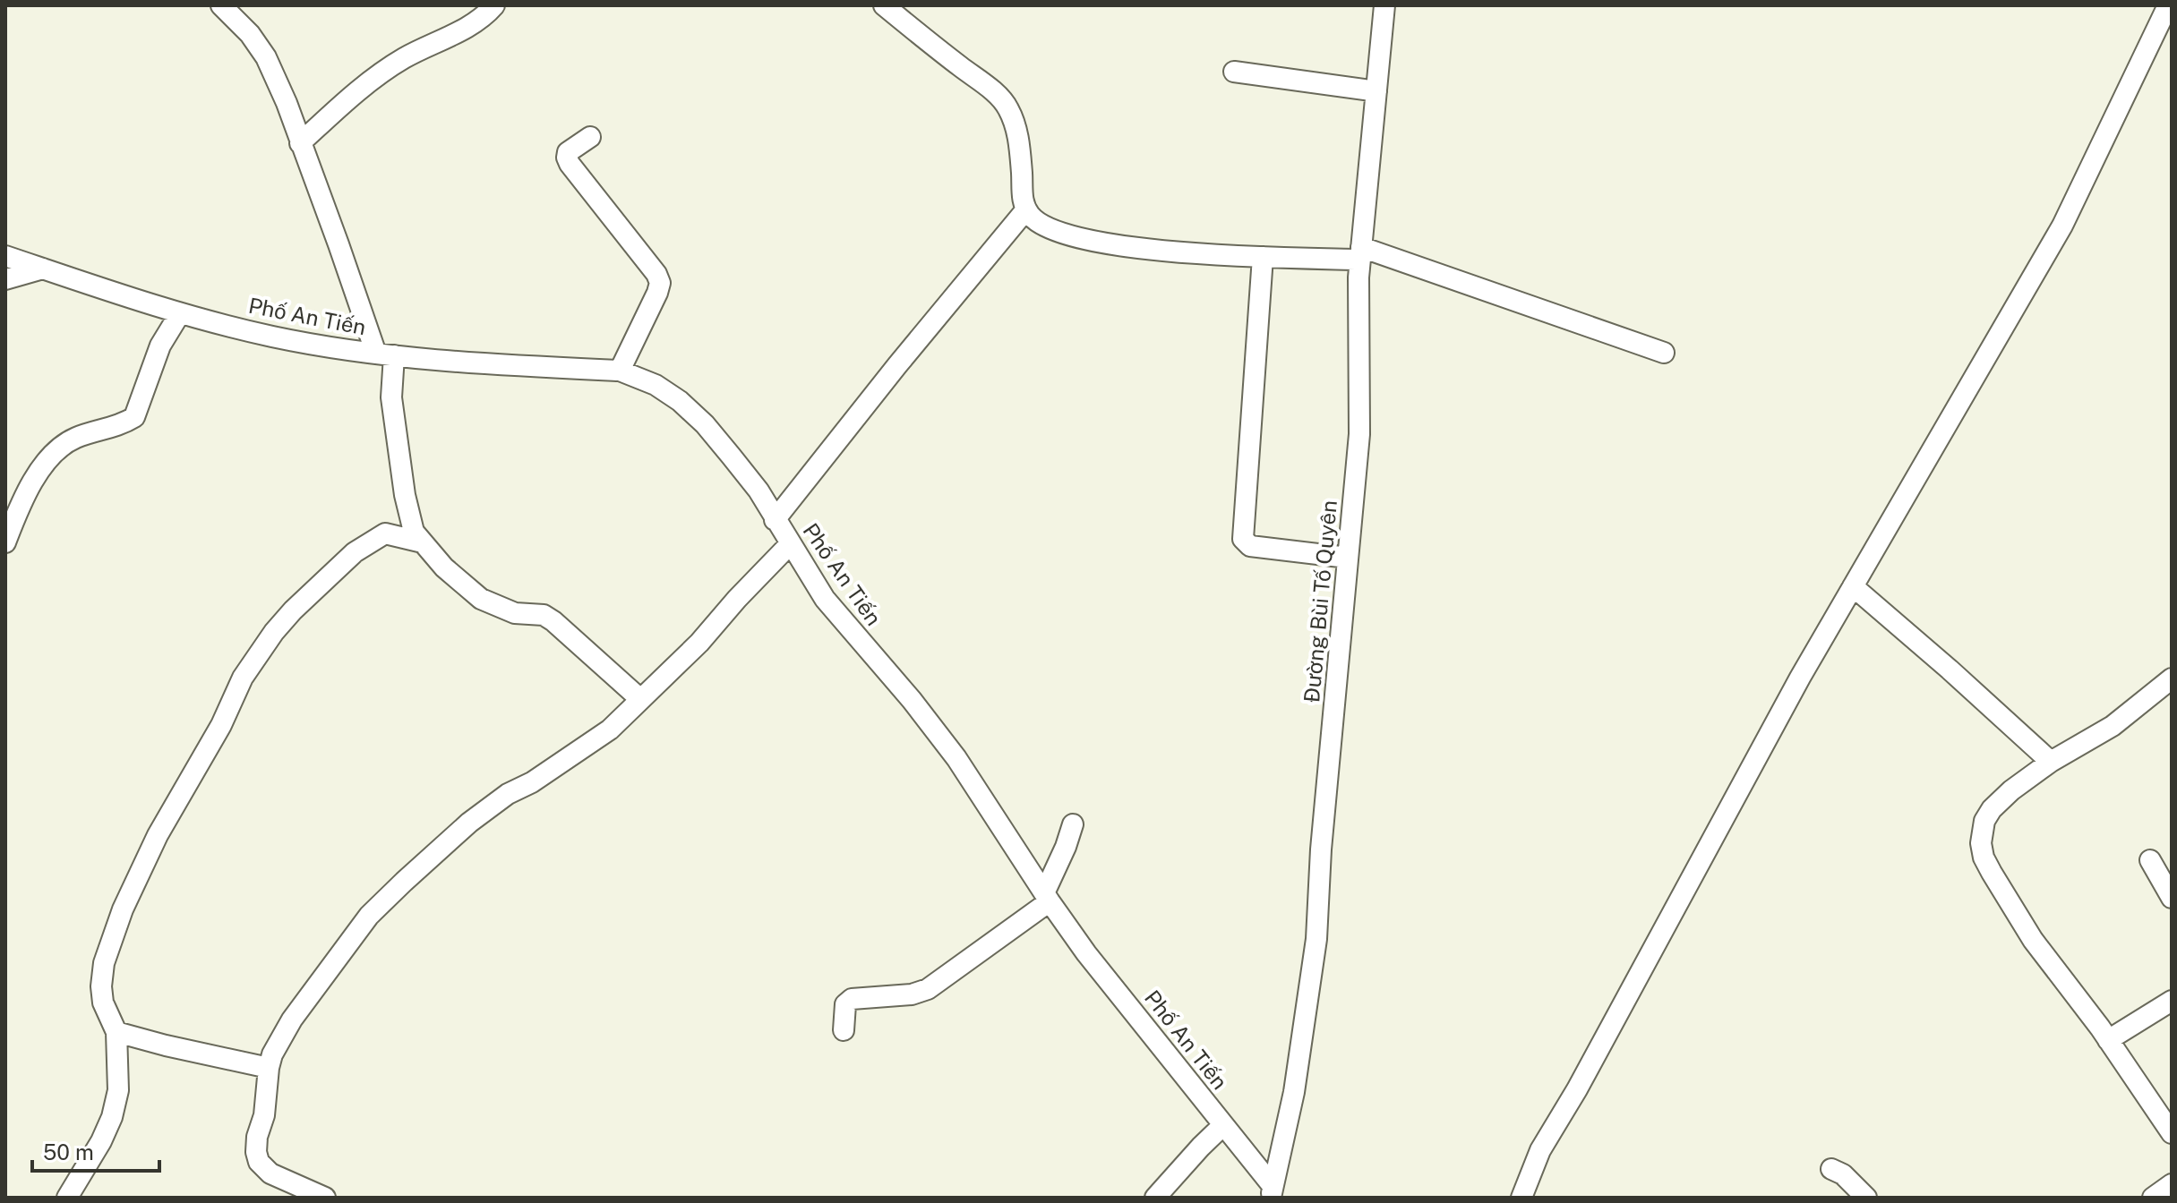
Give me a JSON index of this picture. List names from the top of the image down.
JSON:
{
  "streets": {
    "street": ["Phố An Tiến", "Đường Bùi Tố Quyên"]
  },
  "crossings": [
    ["Phố An Tiến", "Đường Bùi Tố Quyên"]
  ],
  "scale_bar": "50 m"
}
